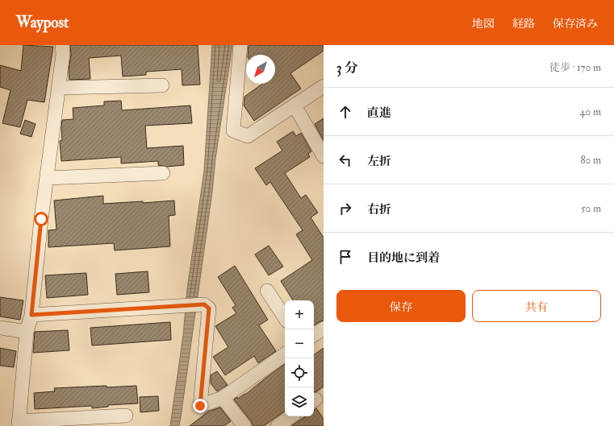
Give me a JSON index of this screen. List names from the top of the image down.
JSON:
{
  "north": "bottom left",
  "page": {
    "header": "Waypost",
    "nav": ["地図", "経路", "保存済み"],
    "heading": ["3 分", "徒歩 · 170 m"],
    "list": [
      ["直進", "40 m"],
      ["左折", "80 m"],
      ["右折", "50 m"],
      "目的地に到着"
    ],
    "buttons": ["保存", "共有"],
    "map_buttons": ["+", "−"]
  }
}
